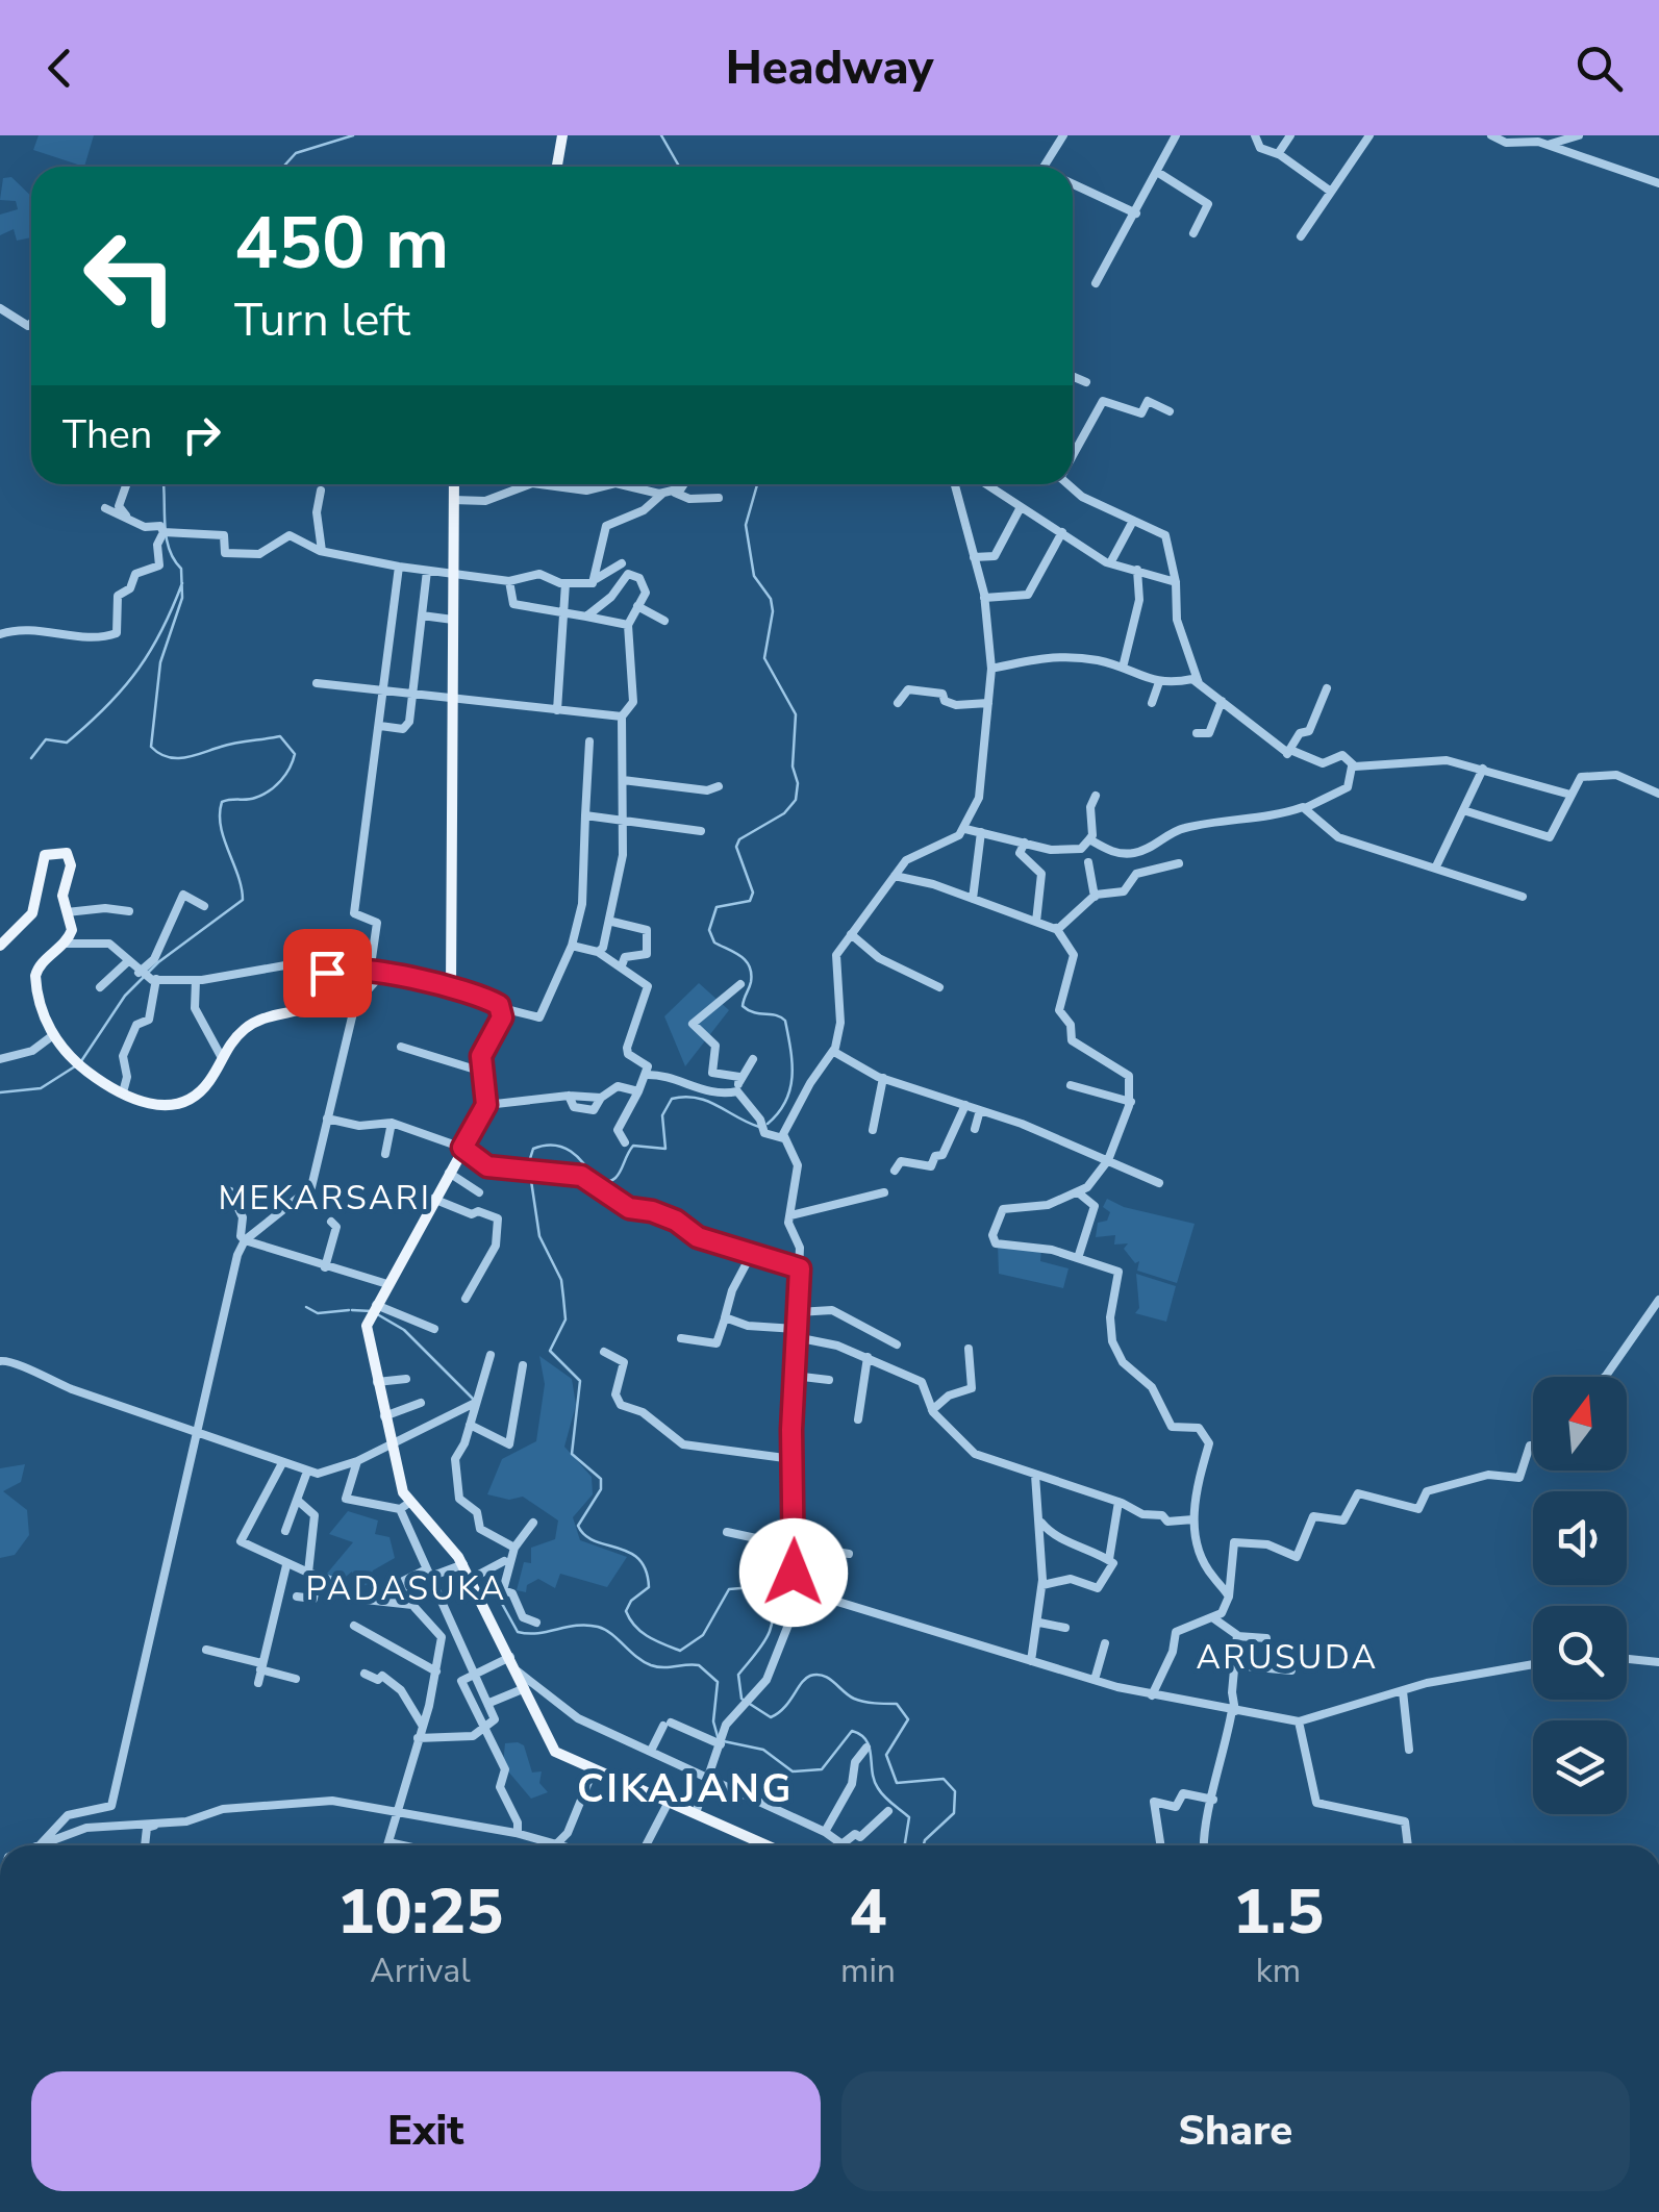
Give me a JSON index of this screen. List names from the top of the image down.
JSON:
{
  "districts": [
    "MEKARSARI",
    "PADASUKA",
    "ARUSUDA",
    "CIKAJANG"
  ],
  "north": "top",
  "page": {
    "header": "Headway",
    "turn": ["450 m", "Turn left"],
    "then": "Then",
    "eta": [
      "10:25",
      "Arrival",
      "4",
      "min",
      "1.5",
      "km"
    ],
    "buttons": ["Exit", "Share"]
  }
}
